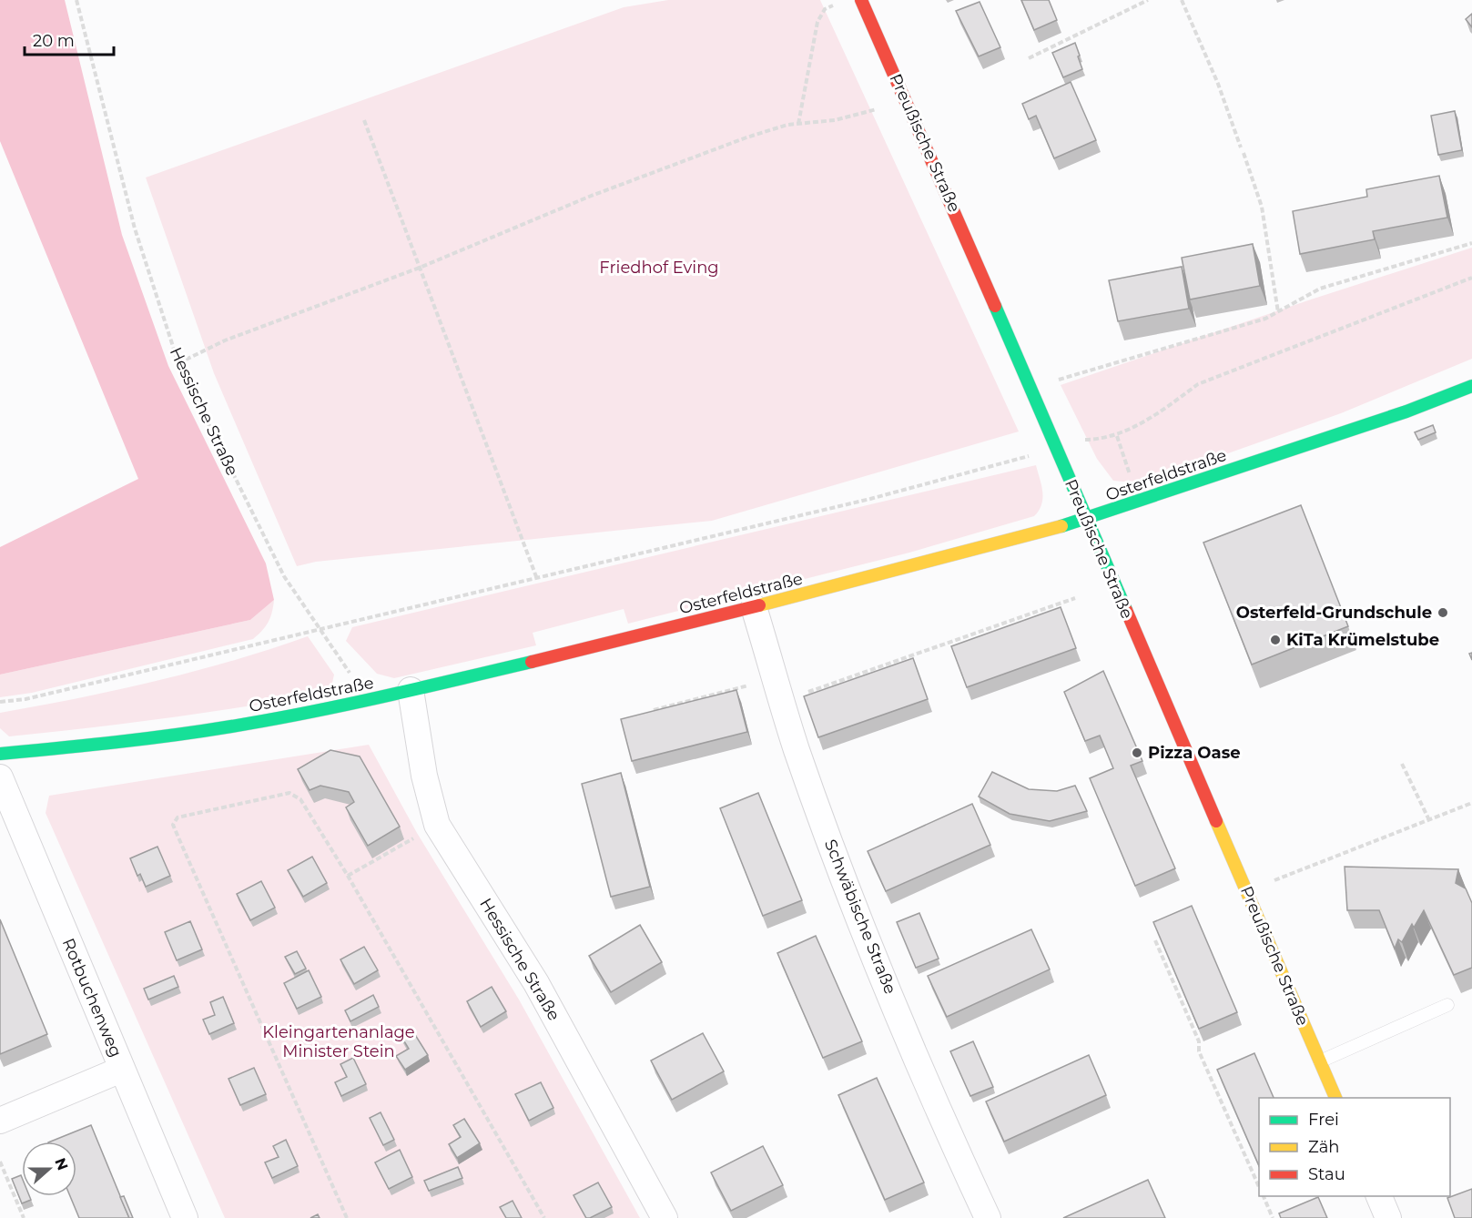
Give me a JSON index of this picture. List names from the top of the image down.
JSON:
{
  "streets": {
    "street": [
      "Preußische Straße",
      "Hessische Straße",
      "Osterfeldstraße",
      "Schwäbische Straße",
      "Rotbuchenweg"
    ]
  },
  "crossings": [
    ["Preußische Straße", "Osterfeldstraße"],
    ["Hessische Straße", "Osterfeldstraße"],
    ["Osterfeldstraße", "Schwäbische Straße"]
  ],
  "parks": ["Friedhof Eving", "Kleingartenanlage Minister Stein"],
  "places": ["Osterfeld-Grundschule", "KiTa Krümelstube", "Pizza Oase"],
  "legend": ["Frei", "Zäh", "Stau"],
  "scale_bar": "20 m",
  "north": "right"
}
